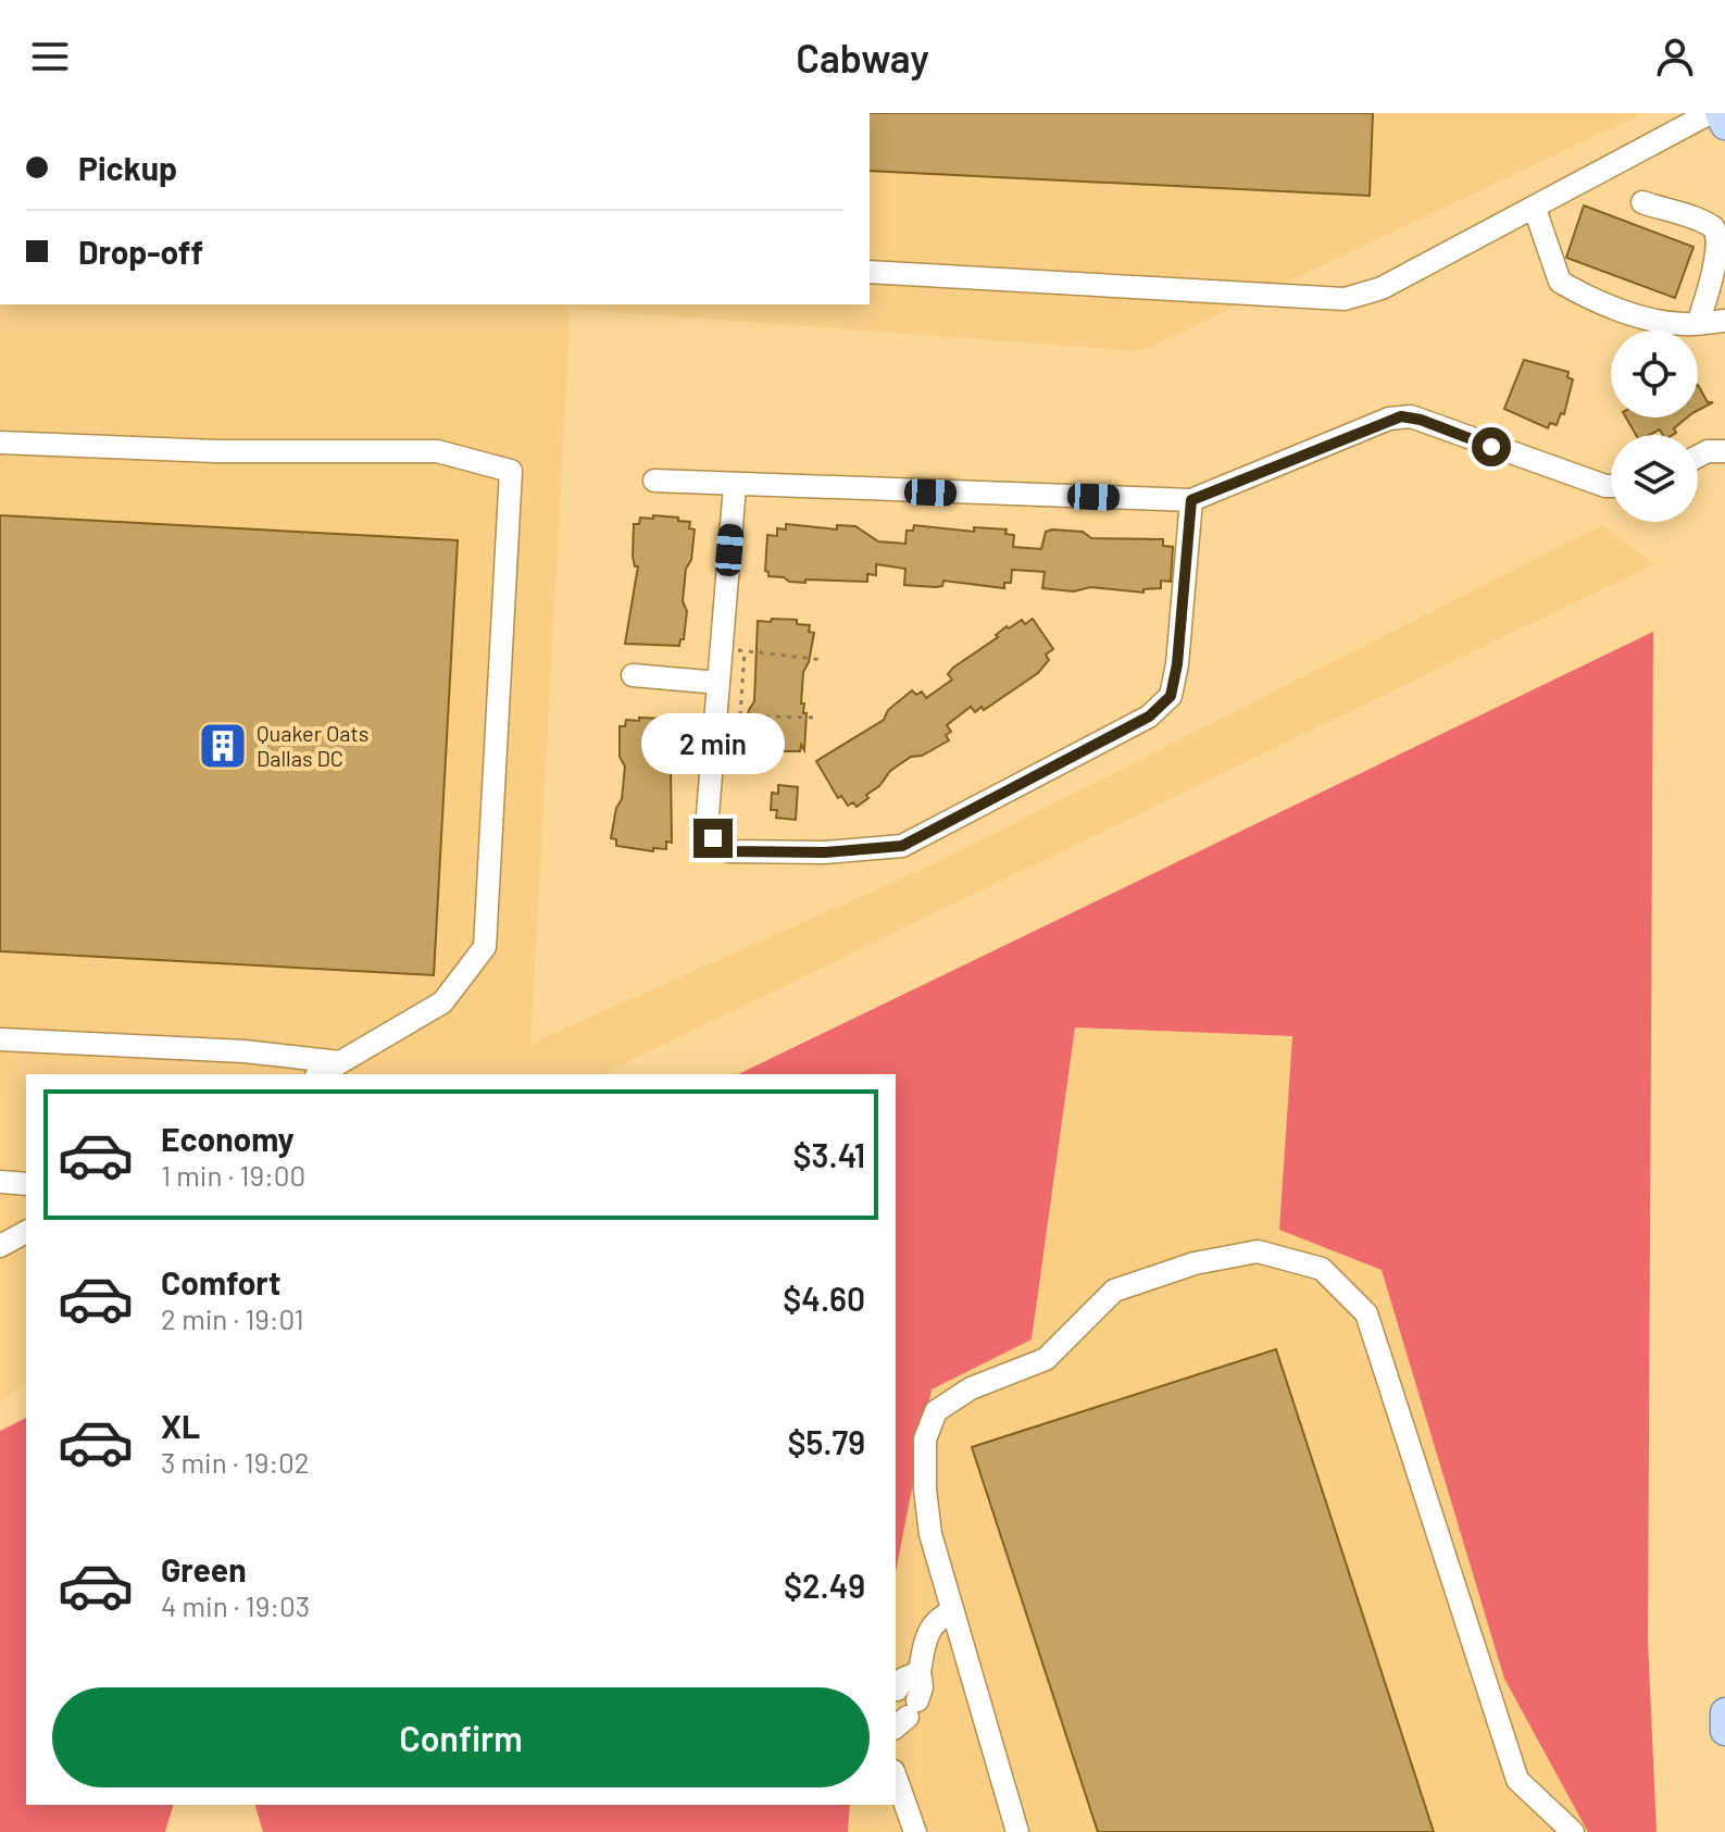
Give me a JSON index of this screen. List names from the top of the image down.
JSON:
{
  "places": {
    "building": ["Quaker Oats Dallas DC"]
  },
  "page": {
    "header": "Cabway",
    "banner": ["Pickup", "Drop-off"],
    "bubble": "2 min",
    "list": [
      {
        "name": "Economy",
        "note": "1 min · 19:00",
        "value": "$3.41"
      },
      {
        "name": "Comfort",
        "note": "2 min · 19:01",
        "value": "$4.60"
      },
      {
        "name": "XL",
        "note": "3 min · 19:02",
        "value": "$5.79"
      },
      {
        "name": "Green",
        "note": "4 min · 19:03",
        "value": "$2.49"
      }
    ],
    "buttons": "Confirm"
  }
}
